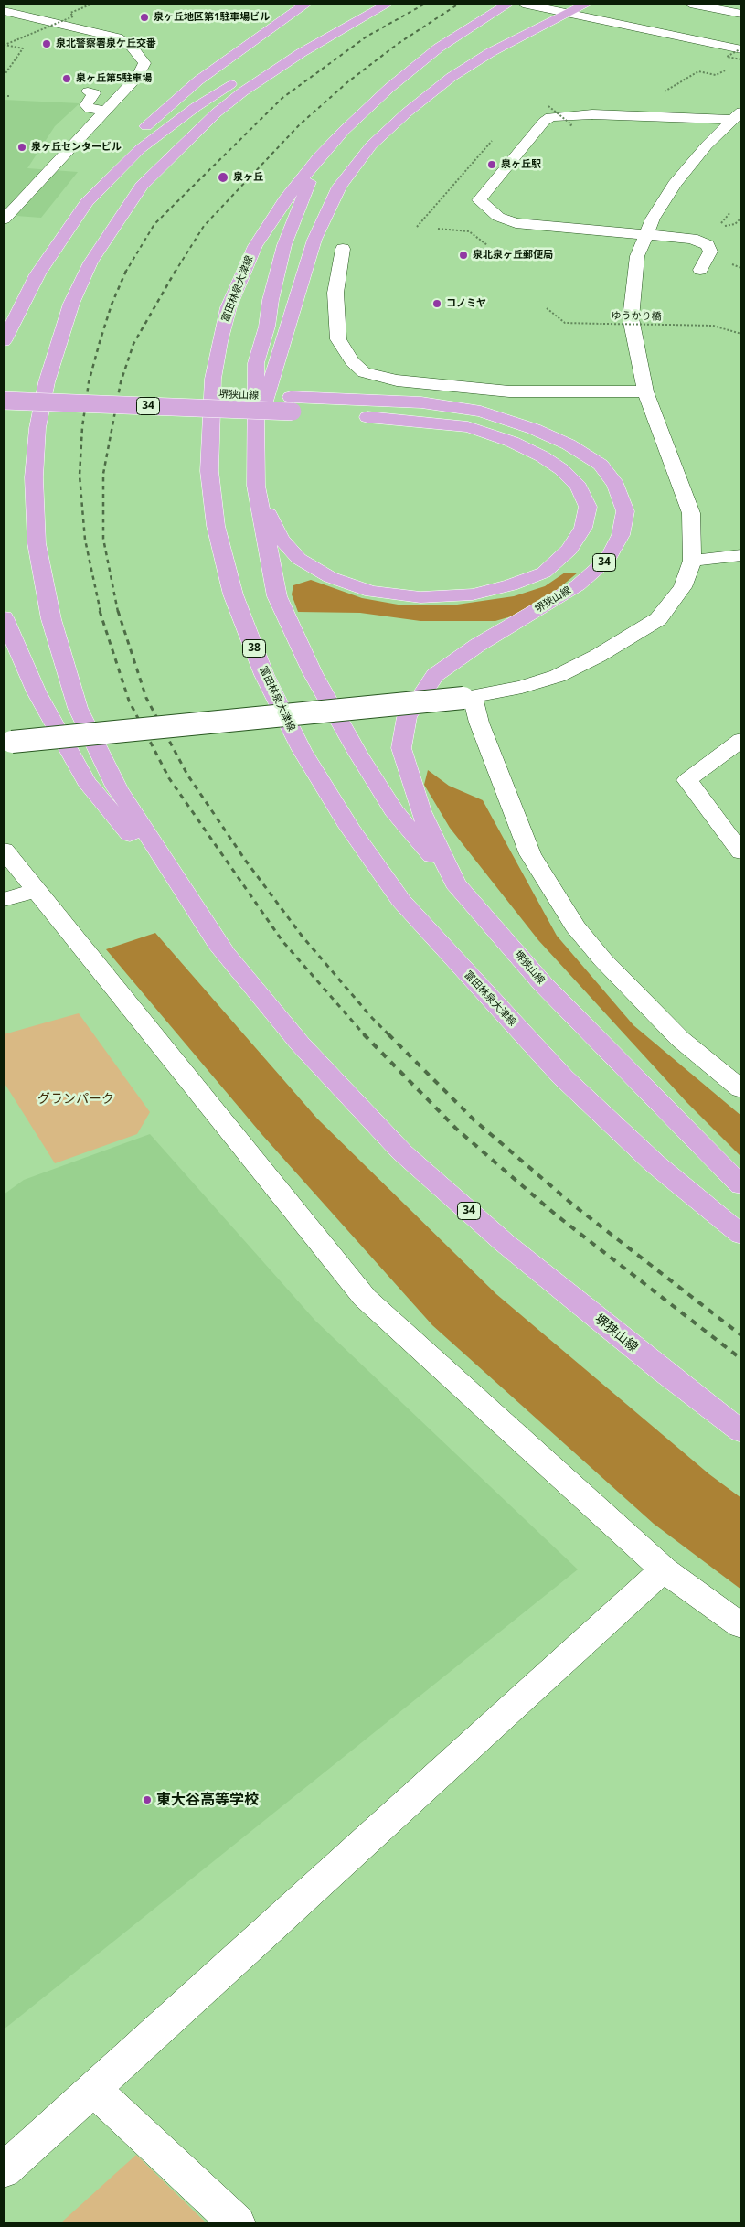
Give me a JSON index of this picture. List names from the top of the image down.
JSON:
{
  "streets": {
    "main road": [
      "富田林泉大津線",
      "堺狭山線",
      "34",
      "38"
    ],
    "path": ["ゆうかり橋"]
  },
  "crossings": [
    ["富田林泉大津線", "38"],
    ["堺狭山線", "38"]
  ],
  "parks": ["グランパーク"],
  "places": [
    "泉ヶ丘地区第1駐車場ビル",
    "泉北警察署泉ケ丘交番",
    "泉ヶ丘第5駐車場",
    "泉ヶ丘センタービル",
    "泉ヶ丘駅",
    "泉ヶ丘",
    "泉北泉ヶ丘郵便局",
    "コノミヤ",
    "東大谷高等学校"
  ]
}
